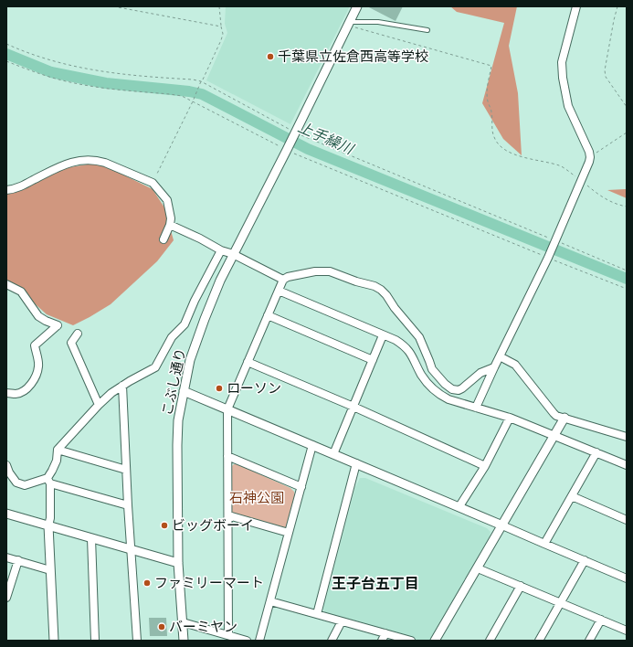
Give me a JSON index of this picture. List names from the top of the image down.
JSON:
{
  "streets": {
    "street": ["こぶし通り"]
  },
  "districts": ["王子台五丁目"],
  "water": ["上手繰川"],
  "parks": ["石神公園"],
  "places": [
    "千葉県立佐倉西高等学校",
    "ローソン",
    "ビッグボーイ",
    "ファミリーマート",
    "バーミヤン"
  ]
}
